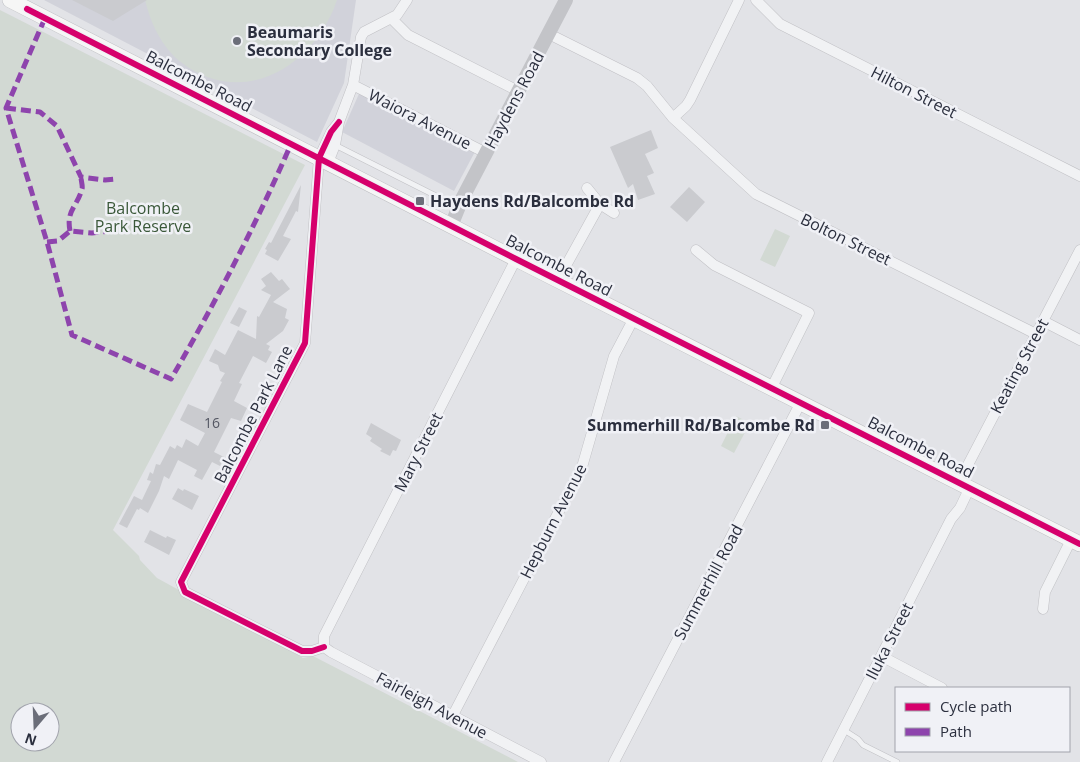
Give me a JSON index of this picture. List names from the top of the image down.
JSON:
{
  "streets": {
    "main road": ["Balcombe Road"],
    "street": [
      "Hilton Street",
      "Haydens Road",
      "Waiora Avenue",
      "Bolton Street",
      "Keating Street",
      "Balcombe Park Lane",
      "Mary Street",
      "Hepburn Avenue",
      "Summerhill Road",
      "Iluka Street",
      "Fairleigh Avenue"
    ]
  },
  "crossings": [
    ["Balcombe Road", "Haydens Road"],
    ["Balcombe Road", "Keating Street"],
    ["Balcombe Road", "Balcombe Park Lane"],
    ["Balcombe Road", "Mary Street"],
    ["Balcombe Road", "Hepburn Avenue"],
    ["Balcombe Road", "Summerhill Road"],
    ["Balcombe Road", "Iluka Street"],
    ["Haydens Road", "Waiora Avenue"],
    ["Haydens Road", "Bolton Street"],
    ["Bolton Street", "Keating Street"],
    ["Keating Street", "Iluka Street"],
    ["Balcombe Park Lane", "Mary Street"],
    ["Balcombe Park Lane", "Fairleigh Avenue"],
    ["Mary Street", "Fairleigh Avenue"],
    ["Hepburn Avenue", "Fairleigh Avenue"]
  ],
  "parks": ["Balcombe Park Reserve"],
  "places": {
    "other": ["Beaumaris Secondary College"],
    "transit": ["Haydens Rd/Balcombe Rd", "Summerhill Rd/Balcombe Rd"]
  },
  "house_numbers": ["16"],
  "legend": ["Cycle path", "Path"],
  "north": "bottom"
}
